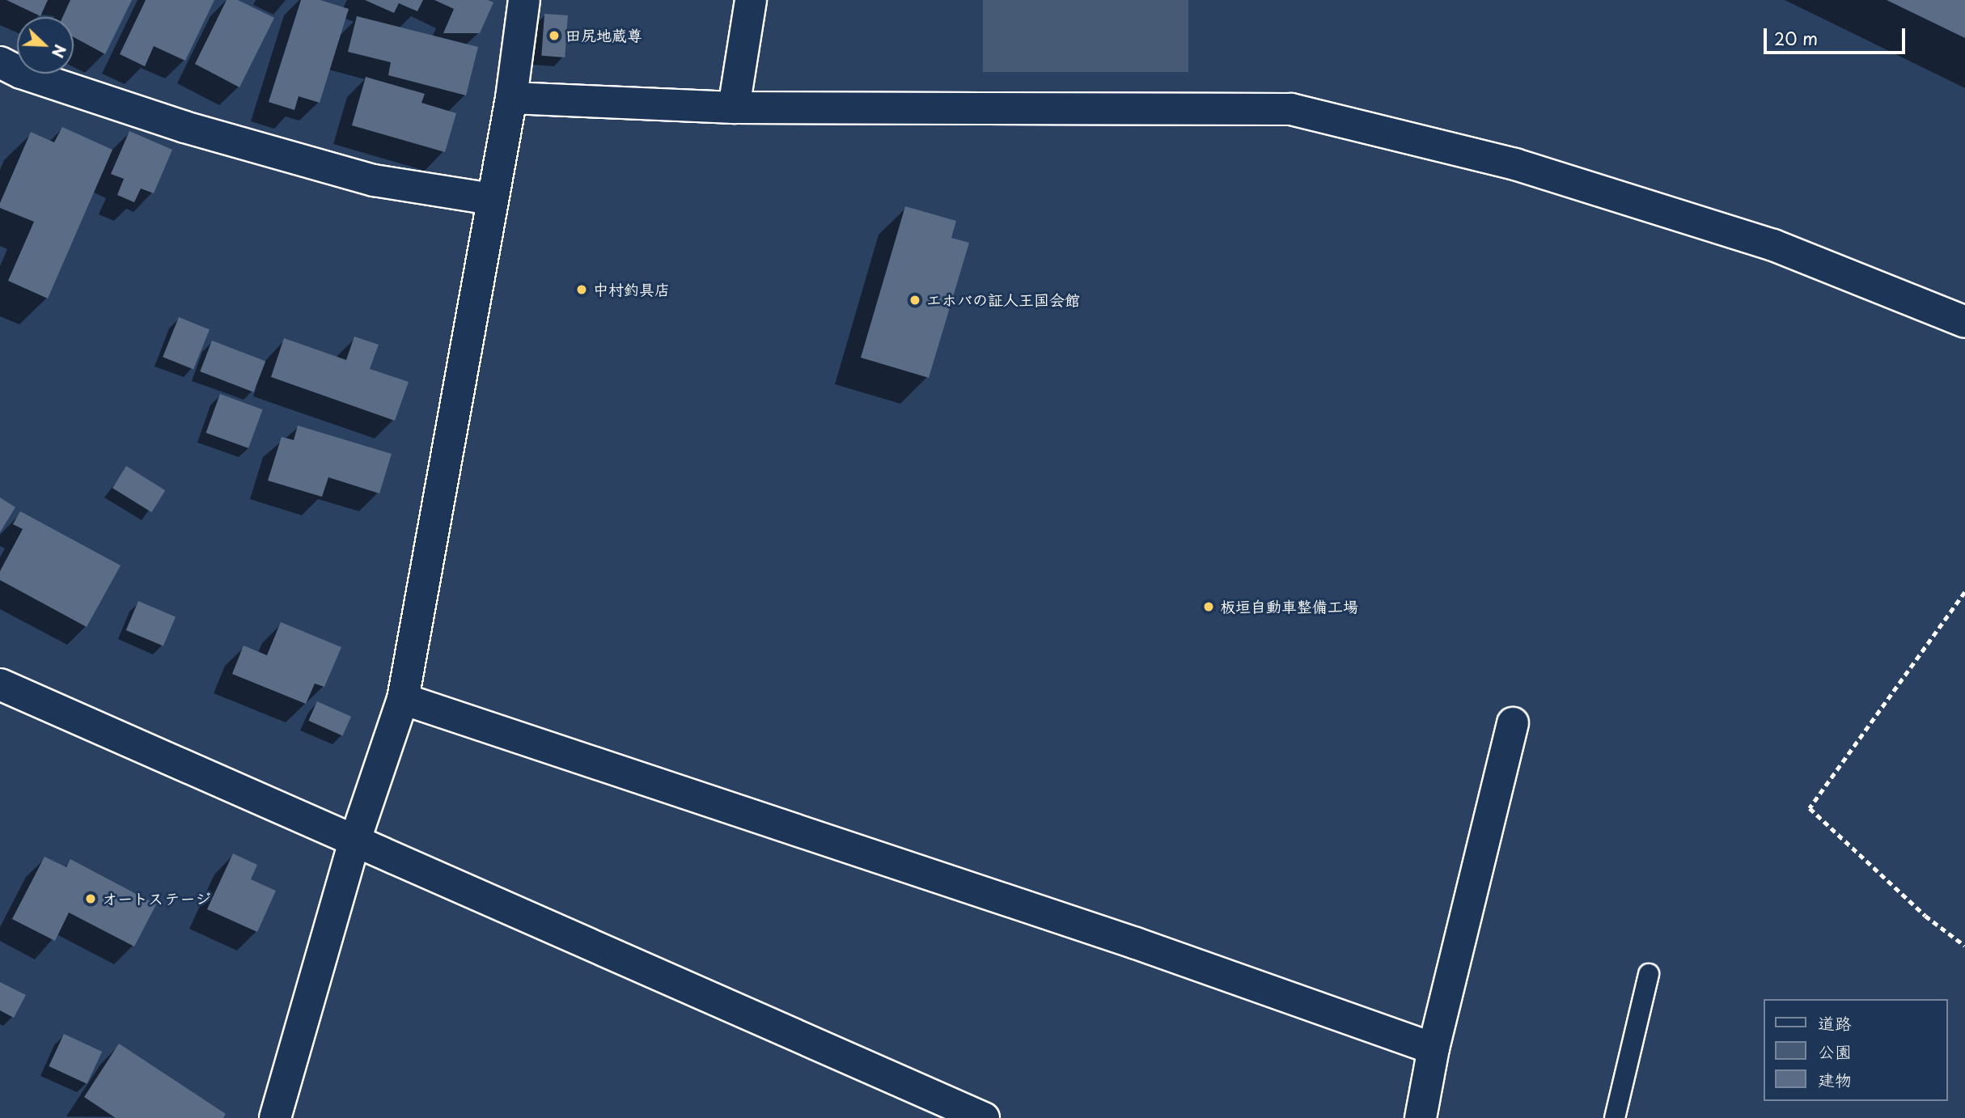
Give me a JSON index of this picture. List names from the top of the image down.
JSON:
{
  "places": [
    "田尻地蔵尊",
    "中村釣具店",
    "エホバの証人王国会館",
    "板垣自動車整備工場",
    "オートステージ"
  ],
  "legend": ["道路", "公園", "建物"],
  "scale_bar": "20 m",
  "north": "bottom right"
}
